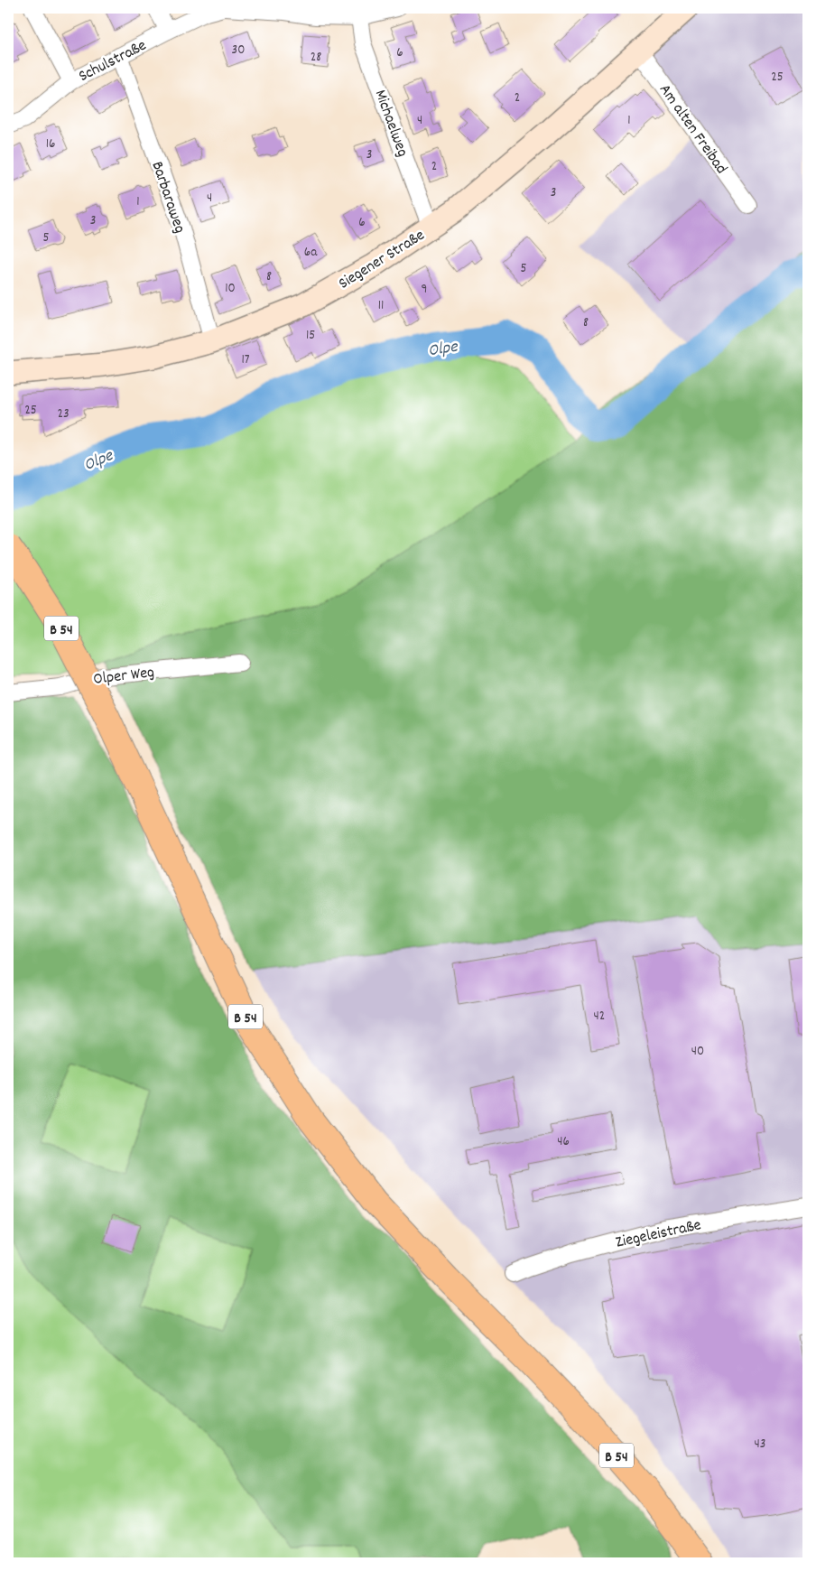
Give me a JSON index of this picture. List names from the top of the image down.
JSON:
{
  "streets": {
    "main road": ["B 54"],
    "street": [
      "Schulstraße",
      "Michaelweg",
      "Am alten Freibad",
      "Barbaraweg",
      "Siegener Straße",
      "Olper Weg",
      "Ziegeleistraße"
    ]
  },
  "crossings": [
    ["Schulstraße", "Michaelweg"],
    ["Schulstraße", "Barbaraweg"],
    ["Michaelweg", "Siegener Straße"],
    ["Am alten Freibad", "Siegener Straße"],
    ["Barbaraweg", "Siegener Straße"]
  ],
  "water": ["Olpe"],
  "house_numbers": [
    "30",
    "6",
    "28",
    "25",
    "2",
    "4",
    "1",
    "16",
    "3",
    "2",
    "3",
    "4",
    "1",
    "3",
    "6",
    "5",
    "6a",
    "5",
    "8",
    "10",
    "9",
    "11",
    "8",
    "15",
    "17",
    "25",
    "23",
    "42",
    "40",
    "46",
    "43"
  ]
}
